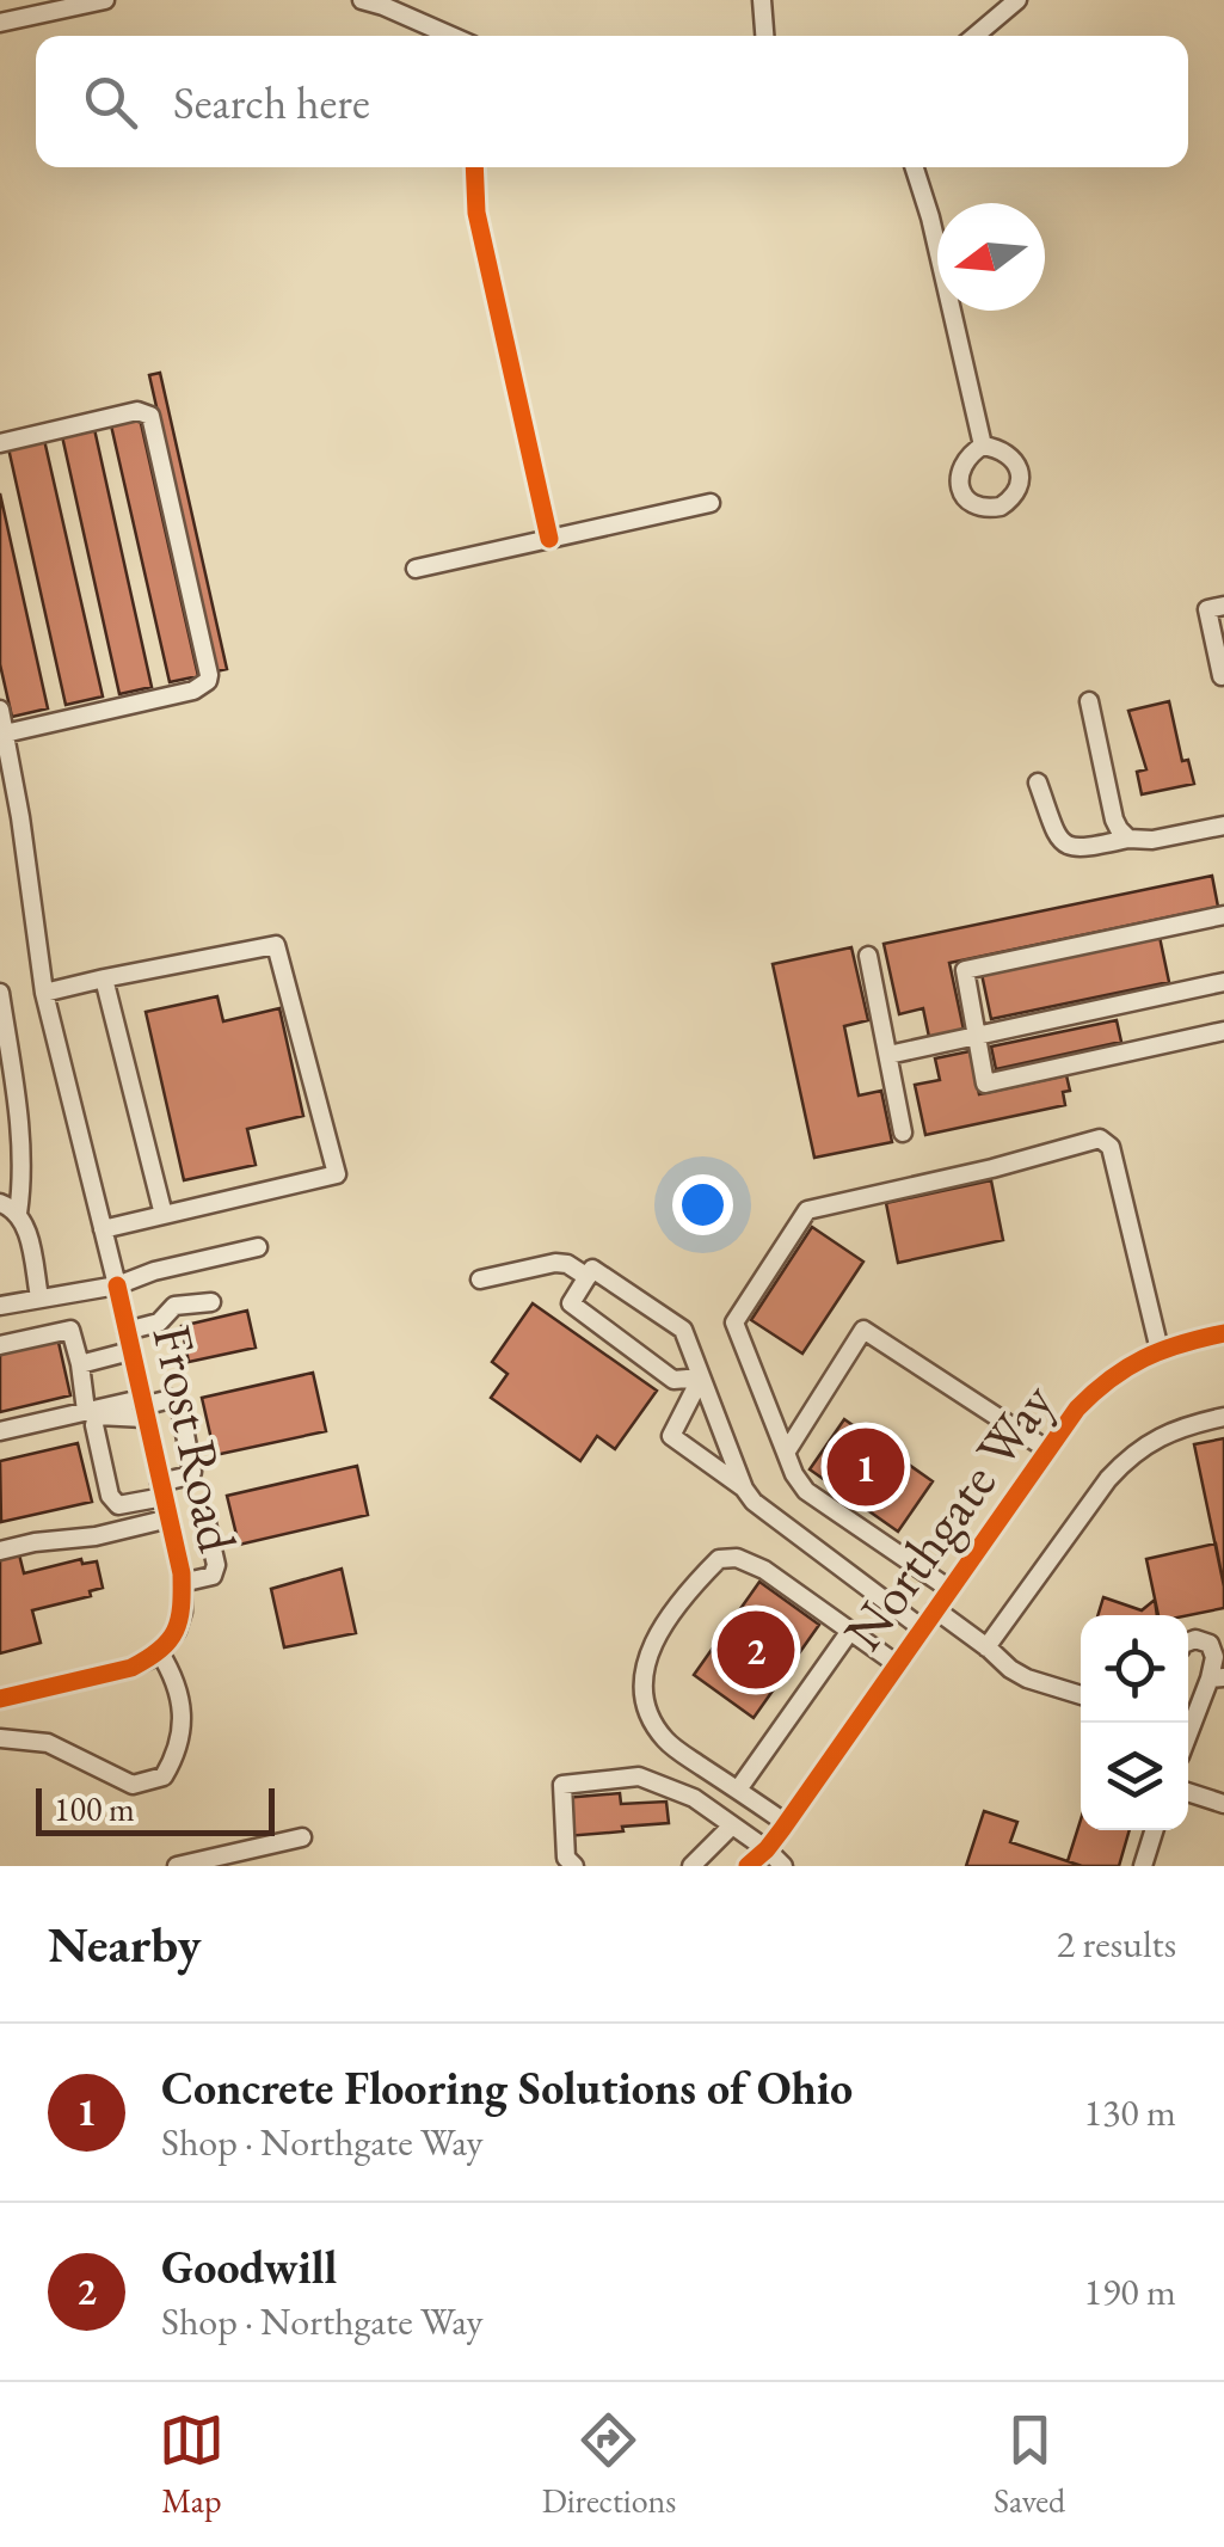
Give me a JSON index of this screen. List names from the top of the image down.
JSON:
{
  "streets": {
    "street": ["Frost Road", "Northgate Way"]
  },
  "scale_bar": "100 m",
  "north": "left",
  "page": {
    "search": "Search here",
    "pins": ["1", "2"],
    "scale": "100 m",
    "heading": ["Nearby", "2 results"],
    "list": [
      {
        "mark": "1",
        "name": "Concrete Flooring Solutions of Ohio",
        "note": "Shop · Northgate Way",
        "value": "130 m"
      },
      {
        "mark": "2",
        "name": "Goodwill",
        "note": "Shop · Northgate Way",
        "value": "190 m"
      }
    ],
    "nav": ["Map", "Directions", "Saved"]
  }
}
